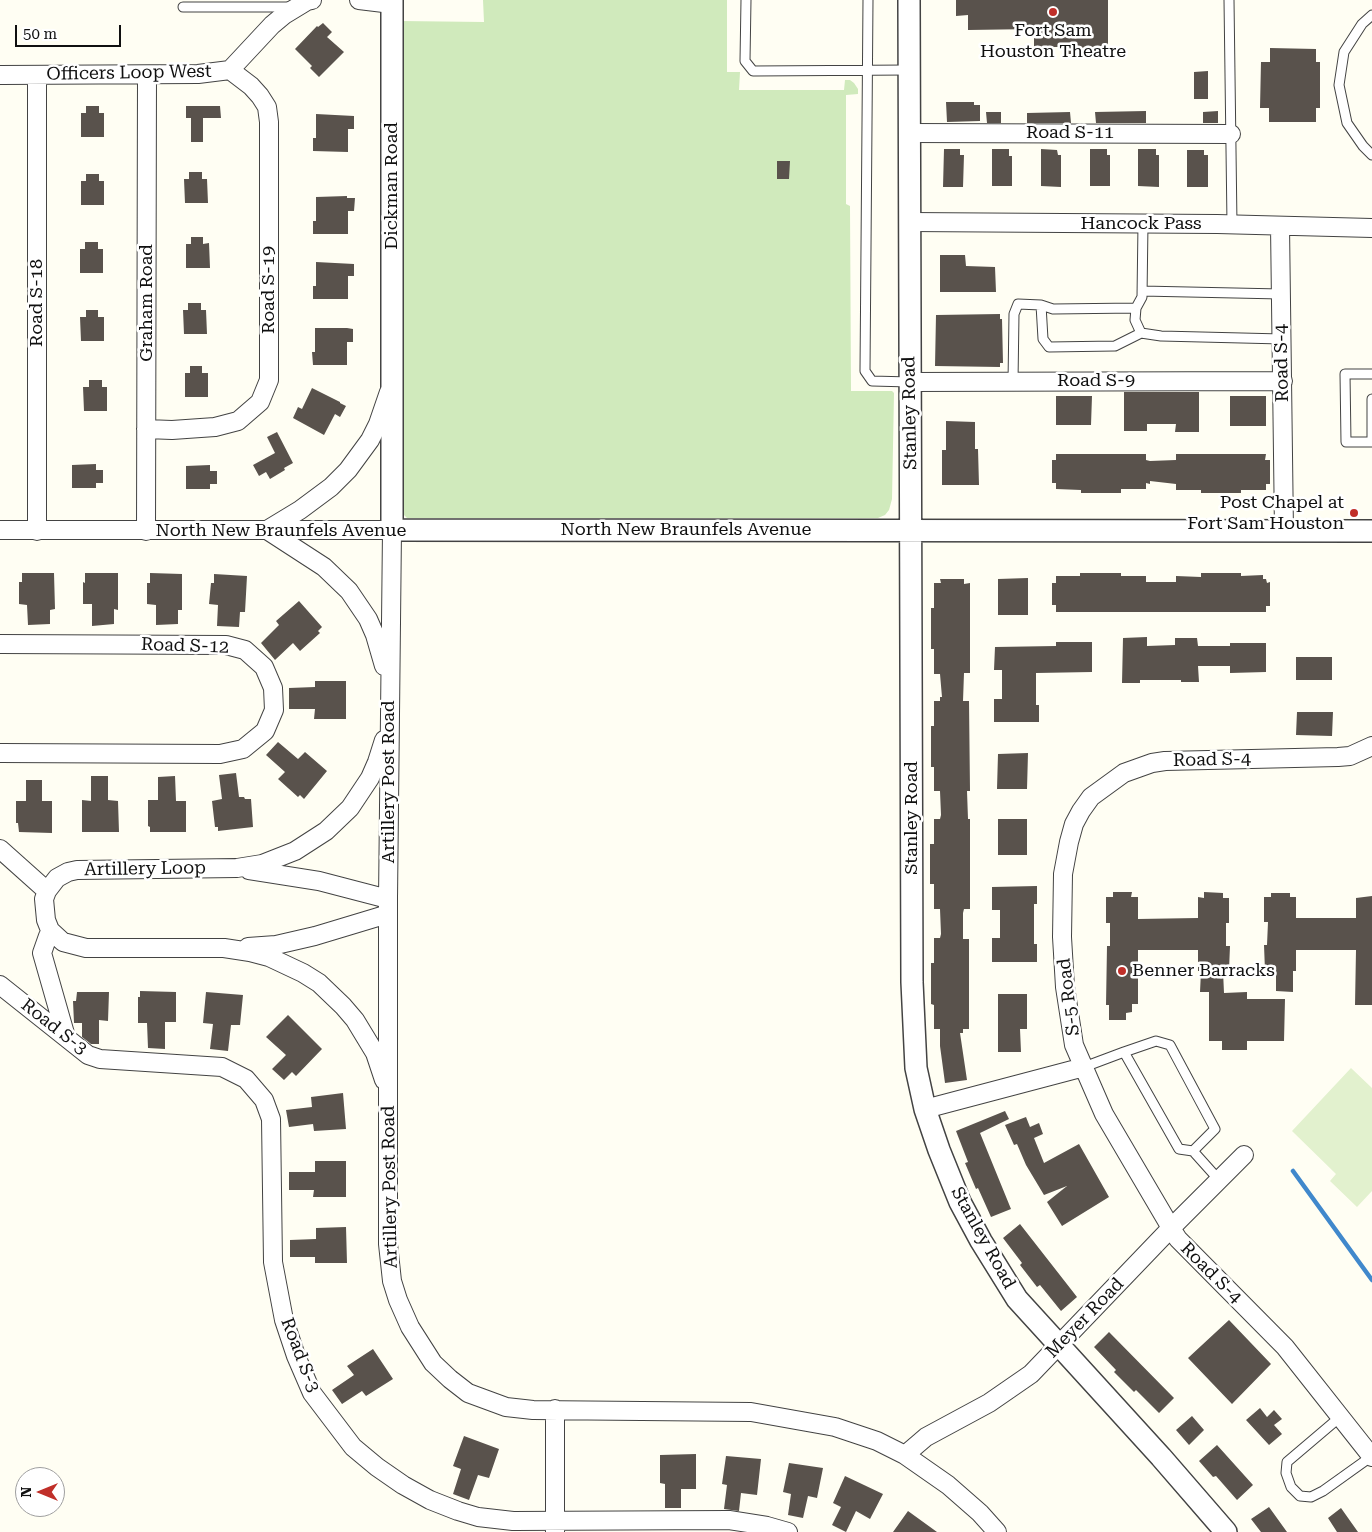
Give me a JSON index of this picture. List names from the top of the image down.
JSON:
{
  "streets": {
    "street": [
      "Officers Loop West",
      "Road S-11",
      "Dickman Road",
      "Hancock Pass",
      "Road S-19",
      "Road S-18",
      "Graham Road",
      "Road S-4",
      "Road S-9",
      "Stanley Road",
      "North New Braunfels Avenue",
      "Road S-12",
      "Artillery Post Road",
      "Artillery Loop",
      "S-5 Road",
      "Road S-3",
      "Meyer Road"
    ]
  },
  "crossings": [
    ["Officers Loop West", "Road S-19"],
    ["Officers Loop West", "Road S-18"],
    ["Officers Loop West", "Graham Road"],
    ["Road S-11", "Stanley Road"],
    ["Dickman Road", "North New Braunfels Avenue"],
    ["Dickman Road", "Artillery Post Road"],
    ["Hancock Pass", "Road S-4"],
    ["Hancock Pass", "Stanley Road"],
    ["Road S-19", "Graham Road"],
    ["Road S-18", "North New Braunfels Avenue"],
    ["Graham Road", "North New Braunfels Avenue"],
    ["Road S-4", "Road S-9"],
    ["Road S-4", "North New Braunfels Avenue"],
    ["Road S-4", "S-5 Road"],
    ["Road S-4", "Meyer Road"],
    ["Road S-9", "Stanley Road"],
    ["Stanley Road", "North New Braunfels Avenue"],
    ["Stanley Road", "Meyer Road"],
    ["North New Braunfels Avenue", "Artillery Post Road"],
    ["Artillery Post Road", "Artillery Loop"],
    ["Artillery Post Road", "Meyer Road"]
  ],
  "places": ["Fort Sam Houston Theatre", "Post Chapel at Fort Sam Houston", "Benner Barracks"],
  "scale_bar": "50 m",
  "north": "left"
}
